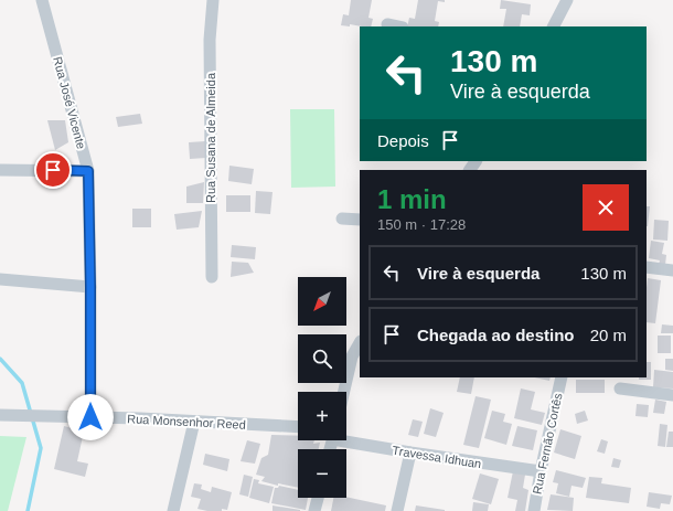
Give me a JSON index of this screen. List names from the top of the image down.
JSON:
{
  "streets": {
    "street": [
      "Rua José Vicente",
      "Rua Susana de Almeida",
      "Rua Monsenhor Reed",
      "Rua Fernão Cortês",
      "Travessa Idhuan"
    ]
  },
  "crossings": [
    ["Rua José Vicente", "Rua Monsenhor Reed"],
    ["Rua Fernão Cortês", "Travessa Idhuan"]
  ],
  "north": "bottom left",
  "page": {
    "turn": ["130 m", "Vire à esquerda"],
    "then": "Depois",
    "heading": ["1 min", "150 m · 17:28"],
    "list": [
      {
        "name": "Vire à esquerda",
        "value": "130 m"
      },
      {
        "name": "Chegada ao destino",
        "value": "20 m"
      }
    ],
    "map_buttons": ["+", "−"]
  }
}
